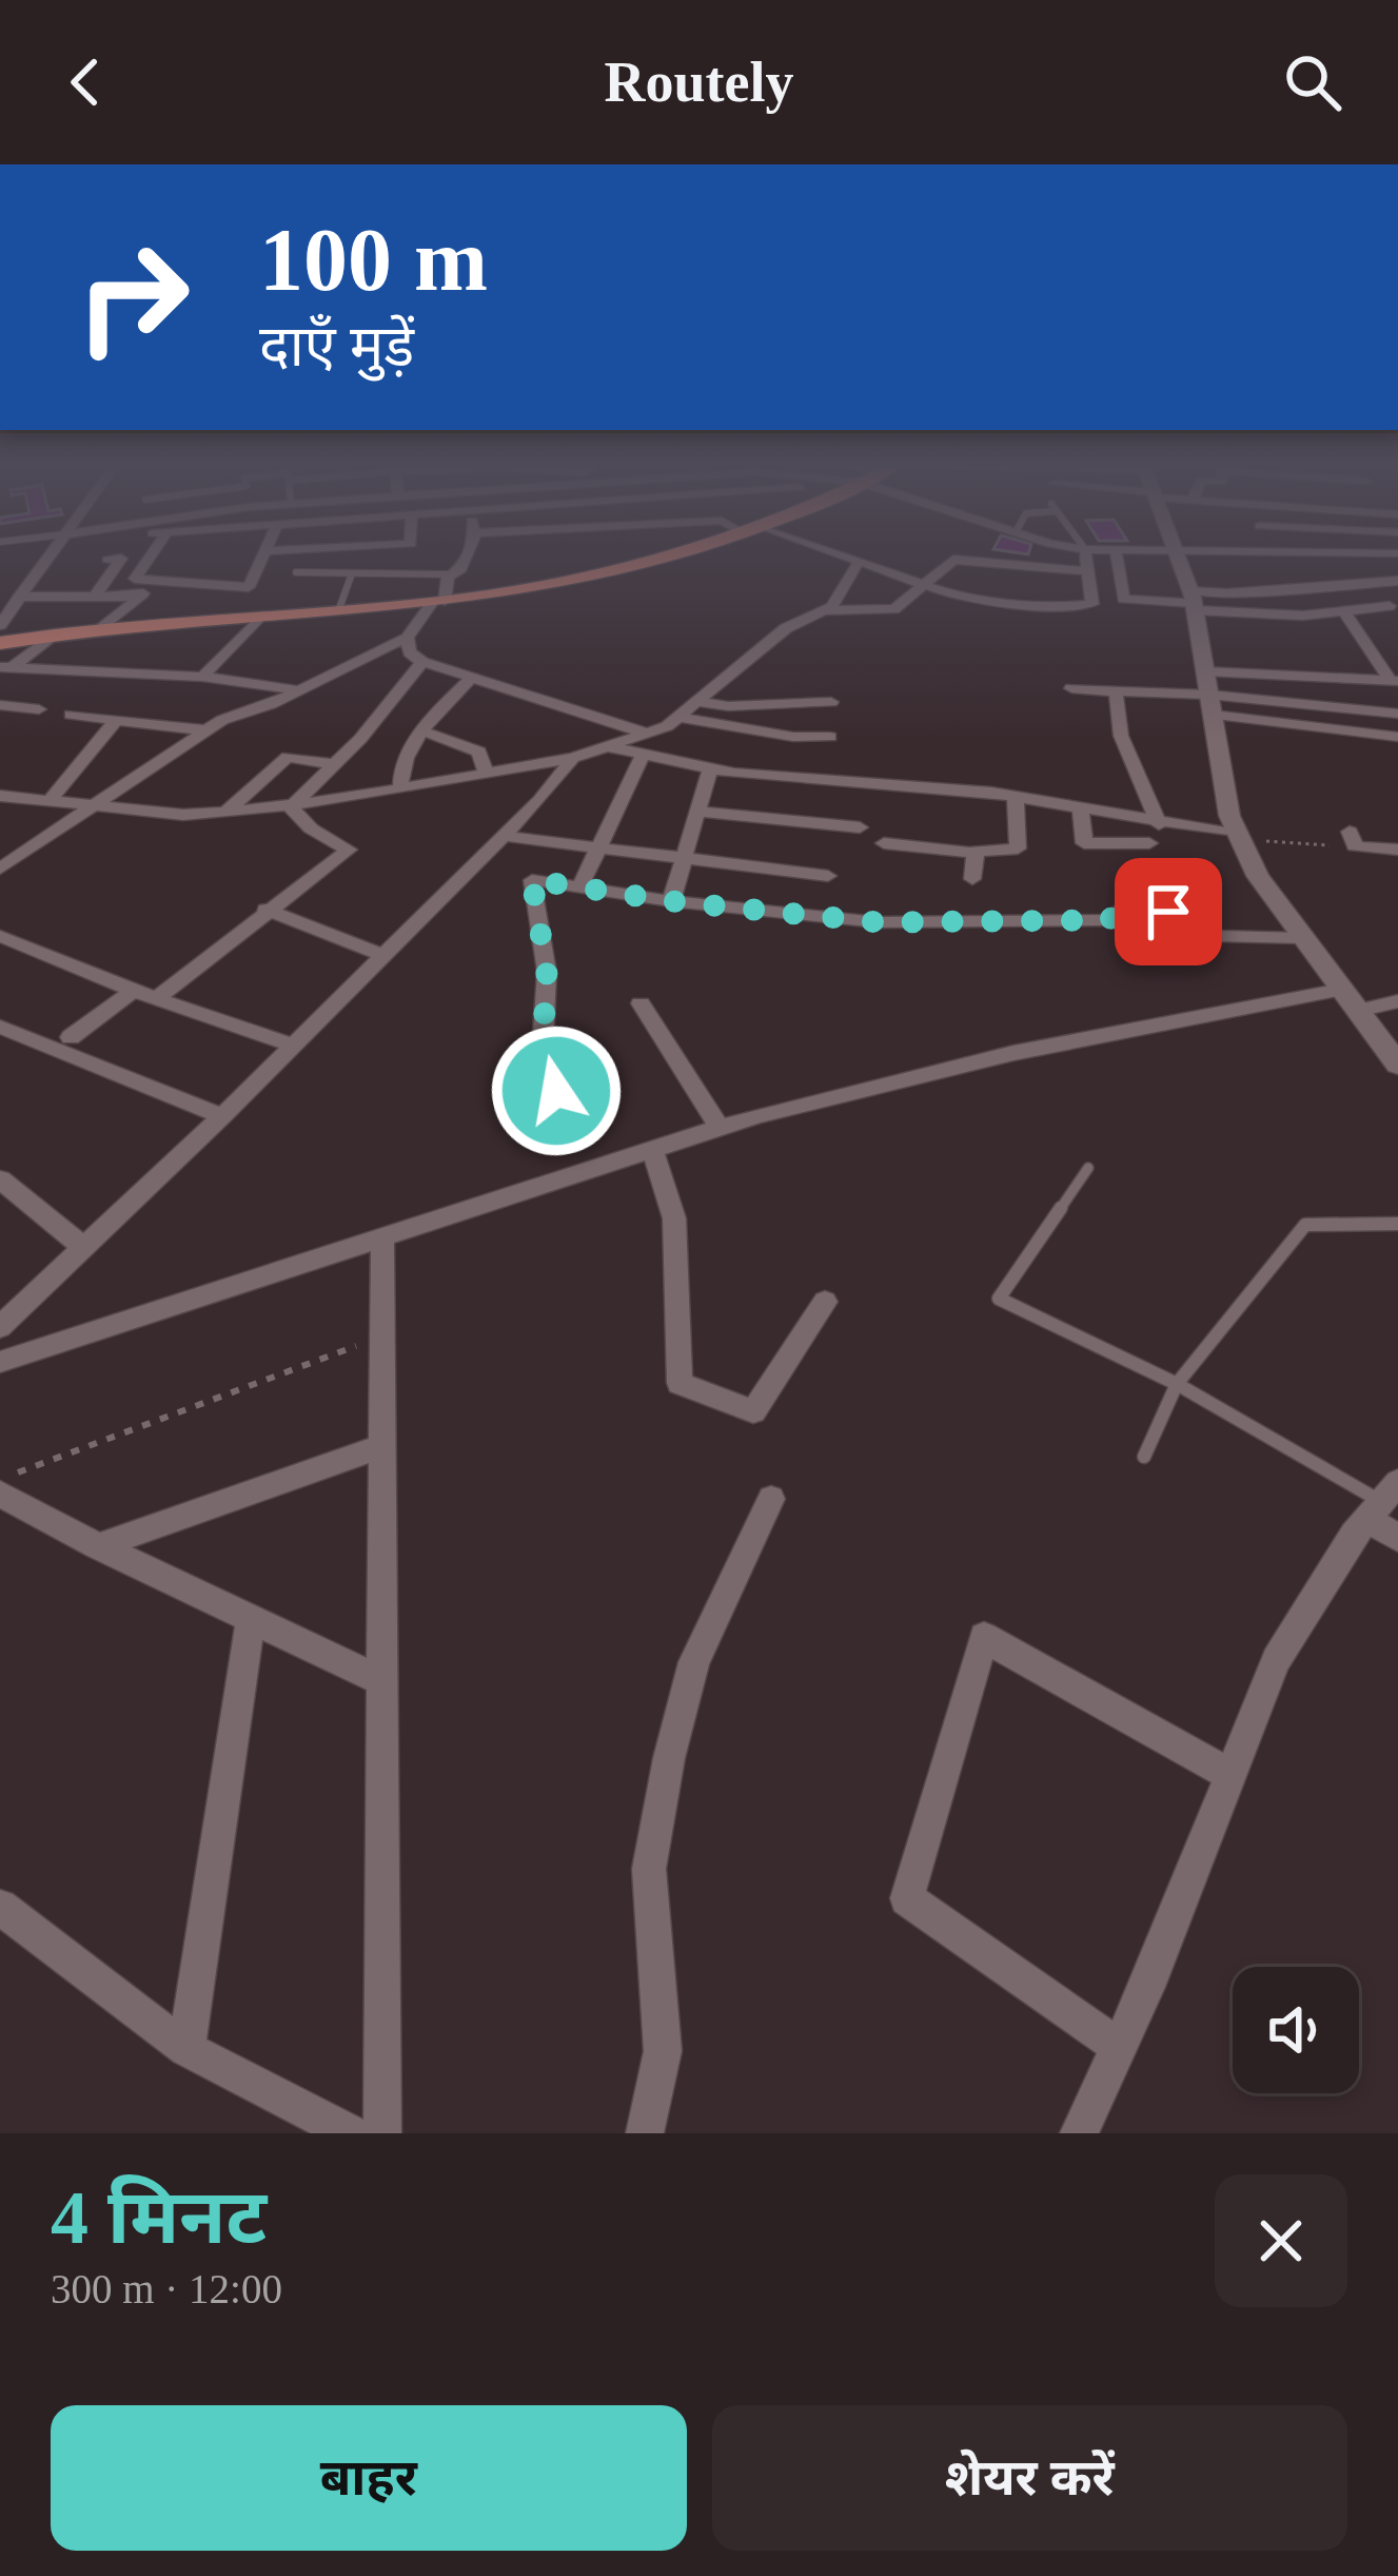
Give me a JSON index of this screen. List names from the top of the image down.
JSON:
{
  "page": {
    "header": "Routely",
    "turn": ["100 m", "दाएँ मुड़ें"],
    "heading": ["4 मिनट", "300 m · 12:00"],
    "buttons": ["बाहर", "शेयर करें"]
  }
}
